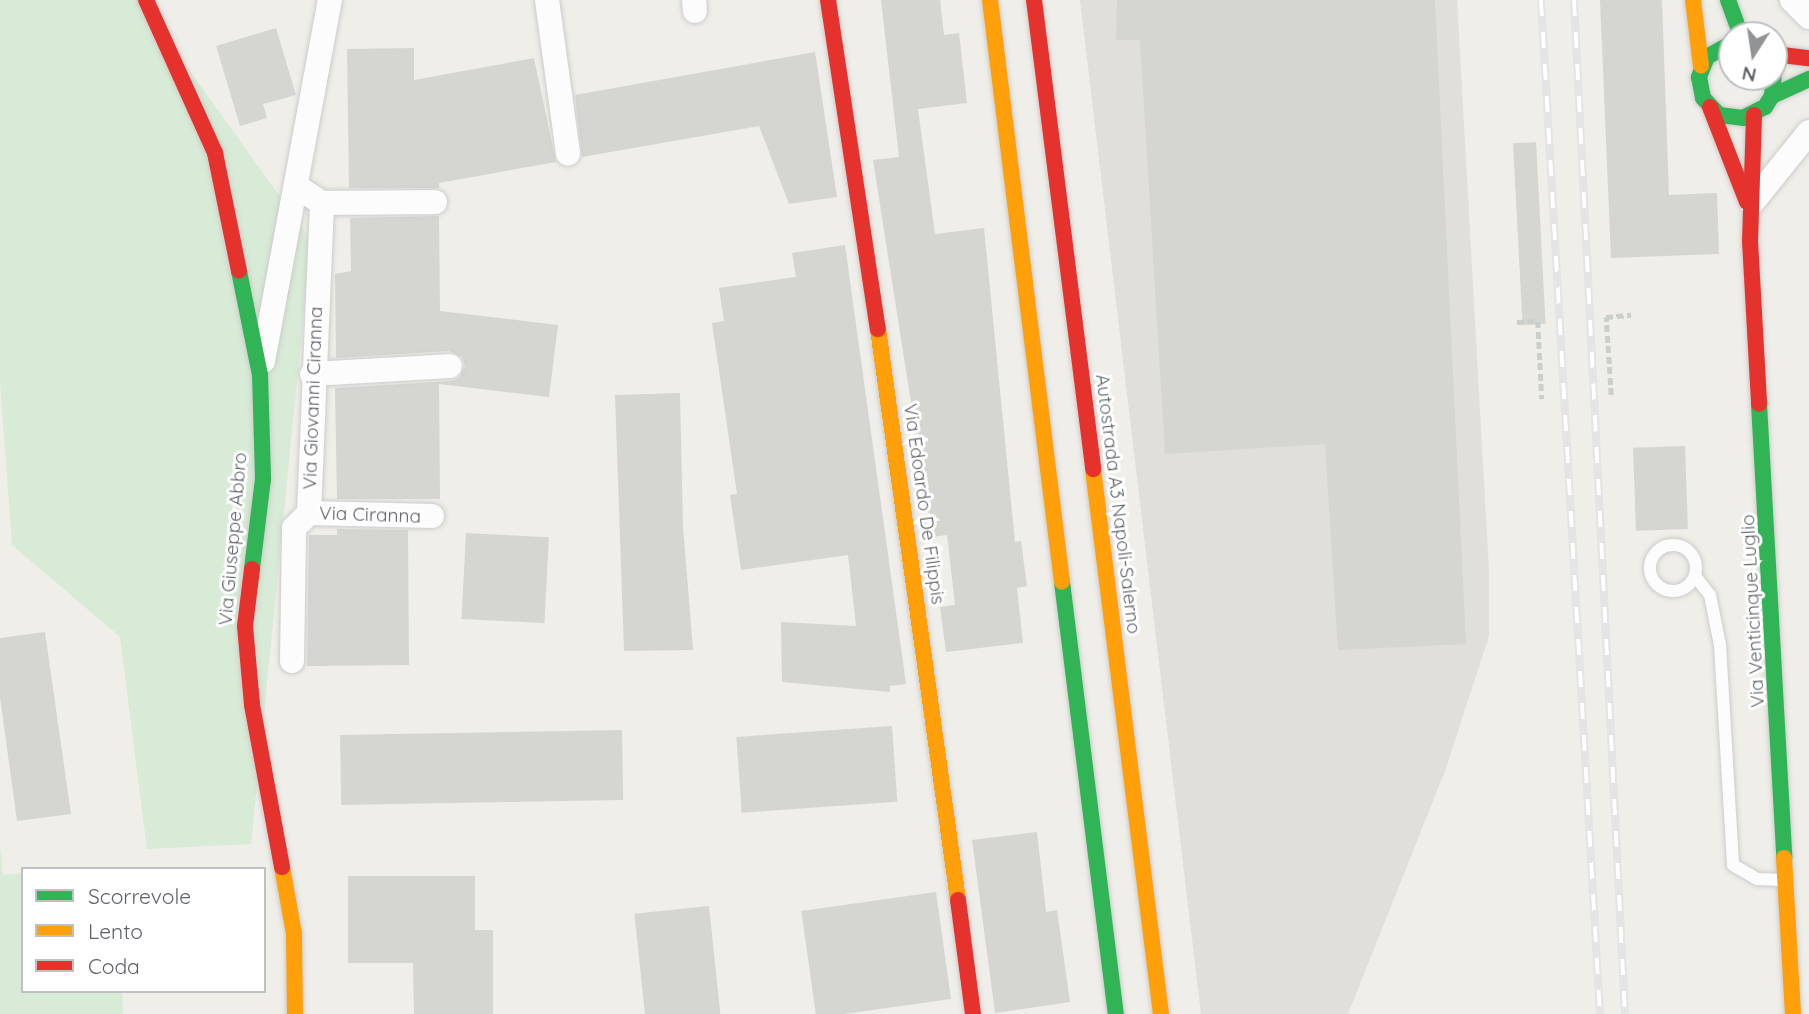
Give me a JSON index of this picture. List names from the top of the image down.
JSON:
{
  "streets": {
    "main road": [
      "Via Edoardo De Filippis",
      "Autostrada A3 Napoli-Salerno",
      "Via Giuseppe Abbro",
      "Via Venticinque Luglio"
    ],
    "street": ["Via Giovanni Ciranna", "Via Ciranna"]
  },
  "crossings": [
    ["Via Giovanni Ciranna", "Via Ciranna"]
  ],
  "legend": ["Scorrevole", "Lento", "Coda"],
  "north": "bottom"
}
